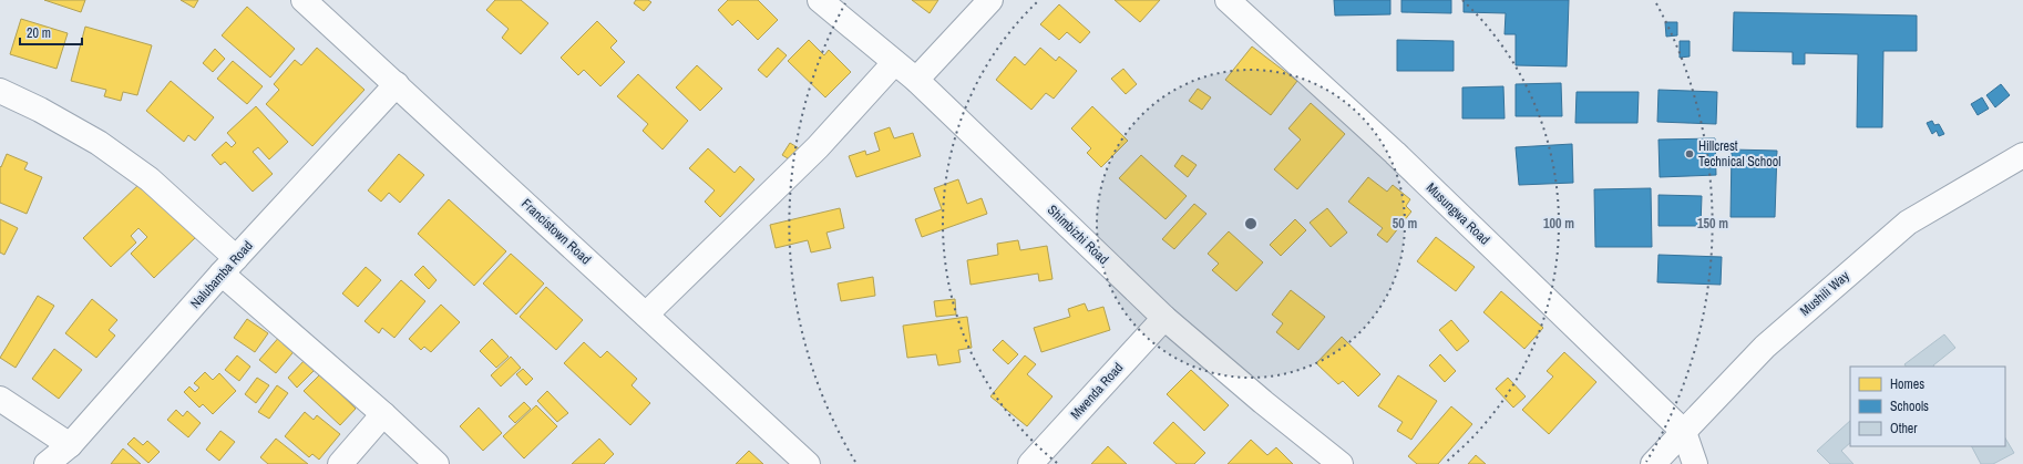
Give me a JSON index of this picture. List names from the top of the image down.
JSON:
{
  "streets": {
    "street": [
      "Musungwa Road",
      "Francistown Road",
      "Shimbizhi Road",
      "Nalubamba Road",
      "Mushili Way",
      "Mwenda Road"
    ]
  },
  "crossings": [
    ["Musungwa Road", "Mushili Way"],
    ["Francistown Road", "Nalubamba Road"],
    ["Shimbizhi Road", "Mwenda Road"]
  ],
  "places": ["Hillcrest Technical School"],
  "legend": ["Homes", "Schools", "Other"],
  "scale_bar": "20 m",
  "rings": ["50 m", "100 m", "150 m"]
}
